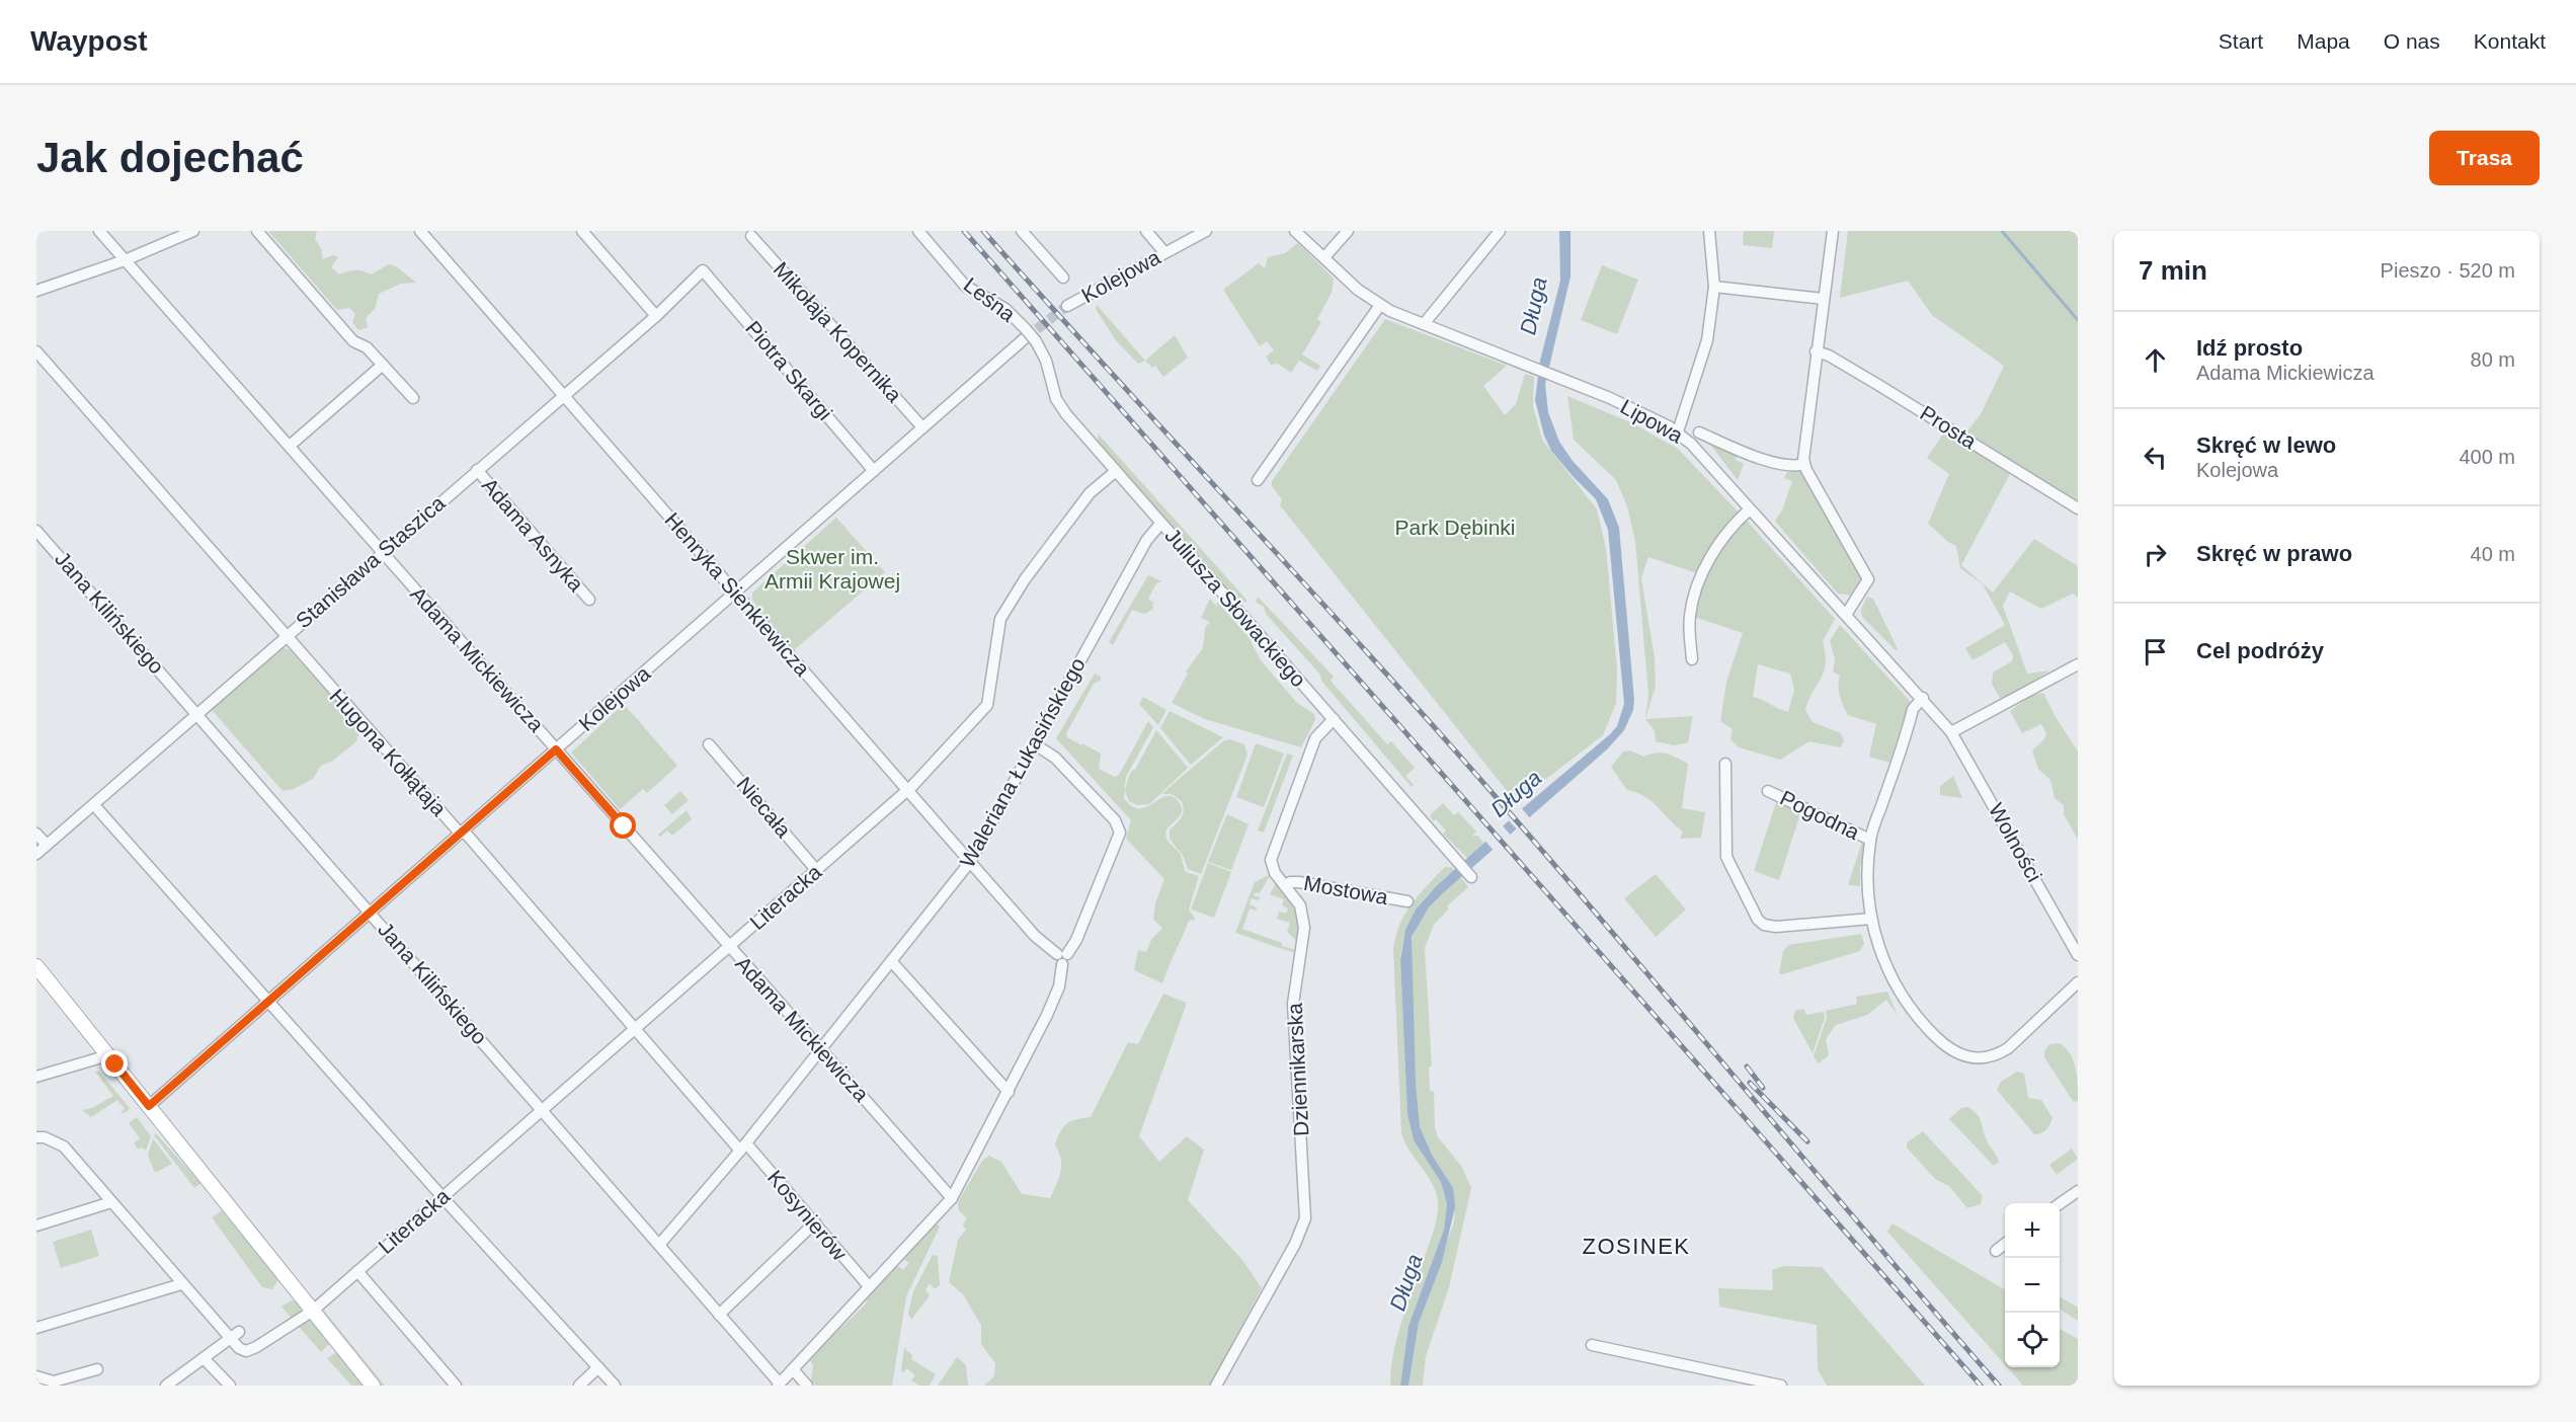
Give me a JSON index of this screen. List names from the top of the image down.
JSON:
{
  "streets": {
    "street": [
      "Kolejowa",
      "Leśna",
      "Mikołaja Kopernika",
      "Piotra Skargi",
      "Lipowa",
      "Prosta",
      "Adama Asnyka",
      "Stanisława Staszica",
      "Henryka Sienkiewicza",
      "Juliusza Słowackiego",
      "Jana Kilińskiego",
      "Adama Mickiewicza",
      "Hugona Kołłątaja",
      "Waleriana Łukasińskiego",
      "Niecała",
      "Pogodna",
      "Wolności",
      "Mostowa",
      "Literacka",
      "Dziennikarska",
      "Kosynierów"
    ]
  },
  "crossings": [
    ["Kolejowa", "Leśna"],
    ["Kolejowa", "Mikołaja Kopernika"],
    ["Kolejowa", "Piotra Skargi"],
    ["Kolejowa", "Henryka Sienkiewicza"],
    ["Kolejowa", "Juliusza Słowackiego"],
    ["Kolejowa", "Jana Kilińskiego"],
    ["Kolejowa", "Adama Mickiewicza"],
    ["Kolejowa", "Hugona Kołłątaja"],
    ["Leśna", "Juliusza Słowackiego"],
    ["Piotra Skargi", "Stanisława Staszica"],
    ["Lipowa", "Wolności"],
    ["Adama Asnyka", "Stanisława Staszica"],
    ["Stanisława Staszica", "Henryka Sienkiewicza"],
    ["Stanisława Staszica", "Jana Kilińskiego"],
    ["Stanisława Staszica", "Adama Mickiewicza"],
    ["Stanisława Staszica", "Hugona Kołłątaja"],
    ["Henryka Sienkiewicza", "Waleriana Łukasińskiego"],
    ["Henryka Sienkiewicza", "Literacka"],
    ["Juliusza Słowackiego", "Waleriana Łukasińskiego"],
    ["Juliusza Słowackiego", "Literacka"],
    ["Juliusza Słowackiego", "Dziennikarska"],
    ["Jana Kilińskiego", "Waleriana Łukasińskiego"],
    ["Jana Kilińskiego", "Literacka"],
    ["Adama Mickiewicza", "Waleriana Łukasińskiego"],
    ["Adama Mickiewicza", "Literacka"],
    ["Hugona Kołłątaja", "Waleriana Łukasińskiego"],
    ["Hugona Kołłątaja", "Literacka"],
    ["Hugona Kołłątaja", "Kosynierów"],
    ["Waleriana Łukasińskiego", "Kosynierów"],
    ["Niecała", "Literacka"],
    ["Mostowa", "Dziennikarska"]
  ],
  "districts": ["ZOSINEK"],
  "water": ["Długa"],
  "parks": ["Park Dębinki", "Skwer im. Armii Krajowej"],
  "page": {
    "header": "Waypost",
    "nav": [
      "Start",
      "Mapa",
      "O nas",
      "Kontakt"
    ],
    "buttons": "Trasa",
    "title": "Jak dojechać",
    "heading": ["7 min", "Pieszo · 520 m"],
    "list": [
      ["Idź prosto", "Adama Mickiewicza", "80 m"],
      ["Skręć w lewo", "Kolejowa", "400 m"],
      ["Skręć w prawo", "40 m"],
      "Cel podróży"
    ],
    "map_buttons": ["+", "−"]
  }
}
